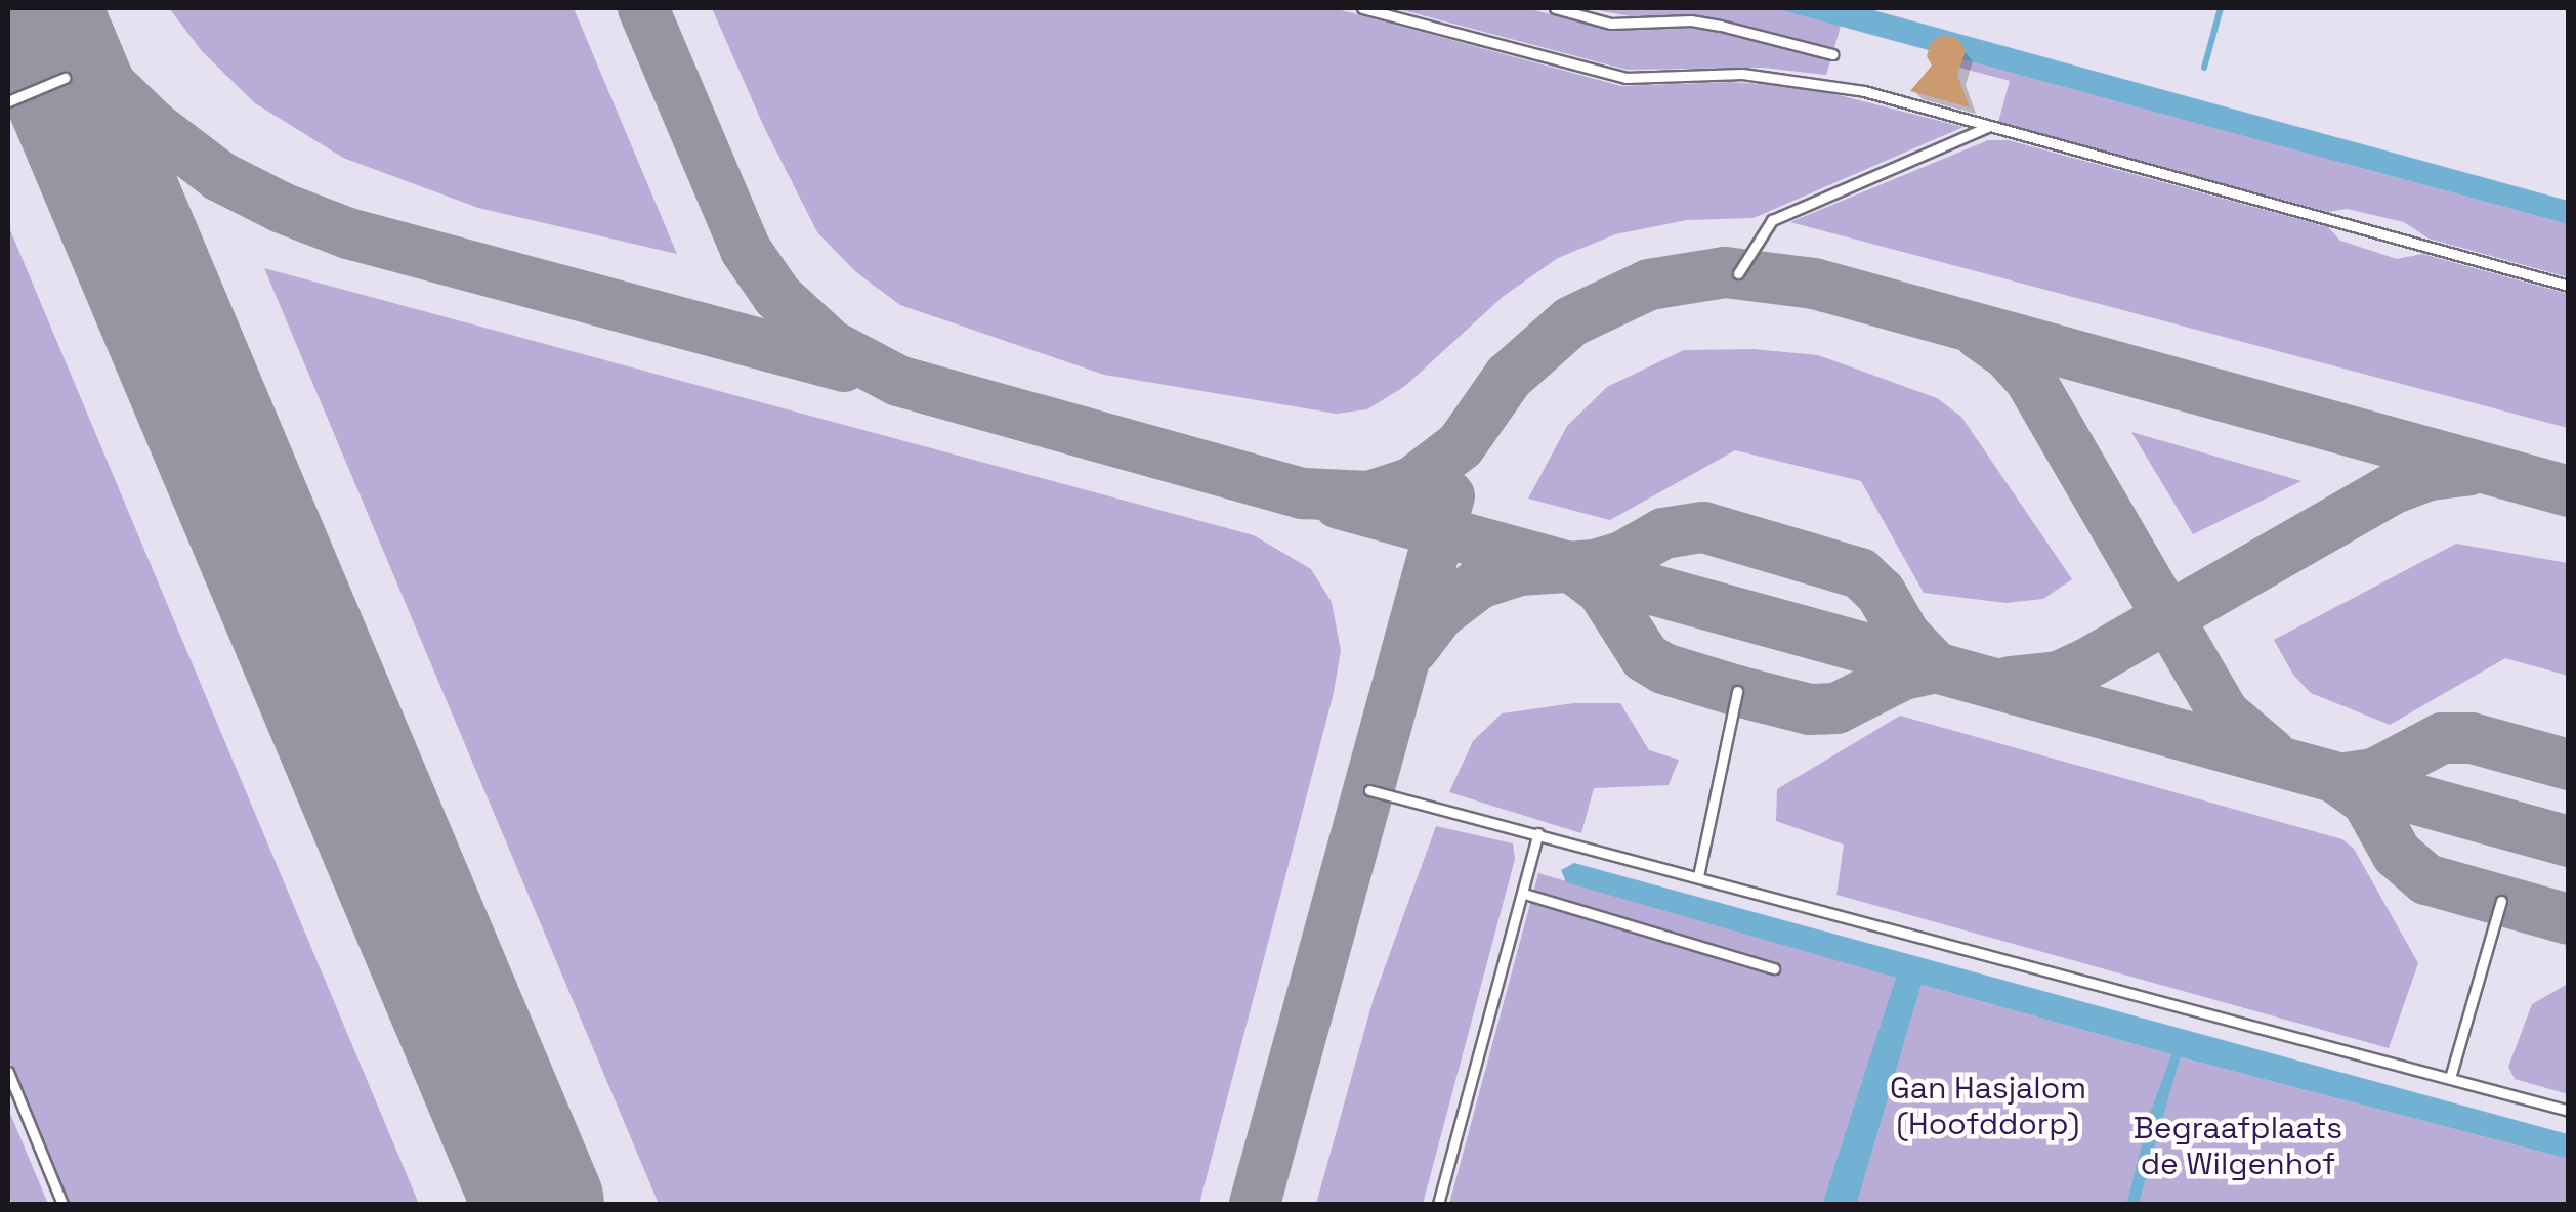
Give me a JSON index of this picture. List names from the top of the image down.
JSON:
{
  "parks": ["Gan Hasjalom (Hoofddorp)", "Begraafplaats de Wilgenhof"]
}
